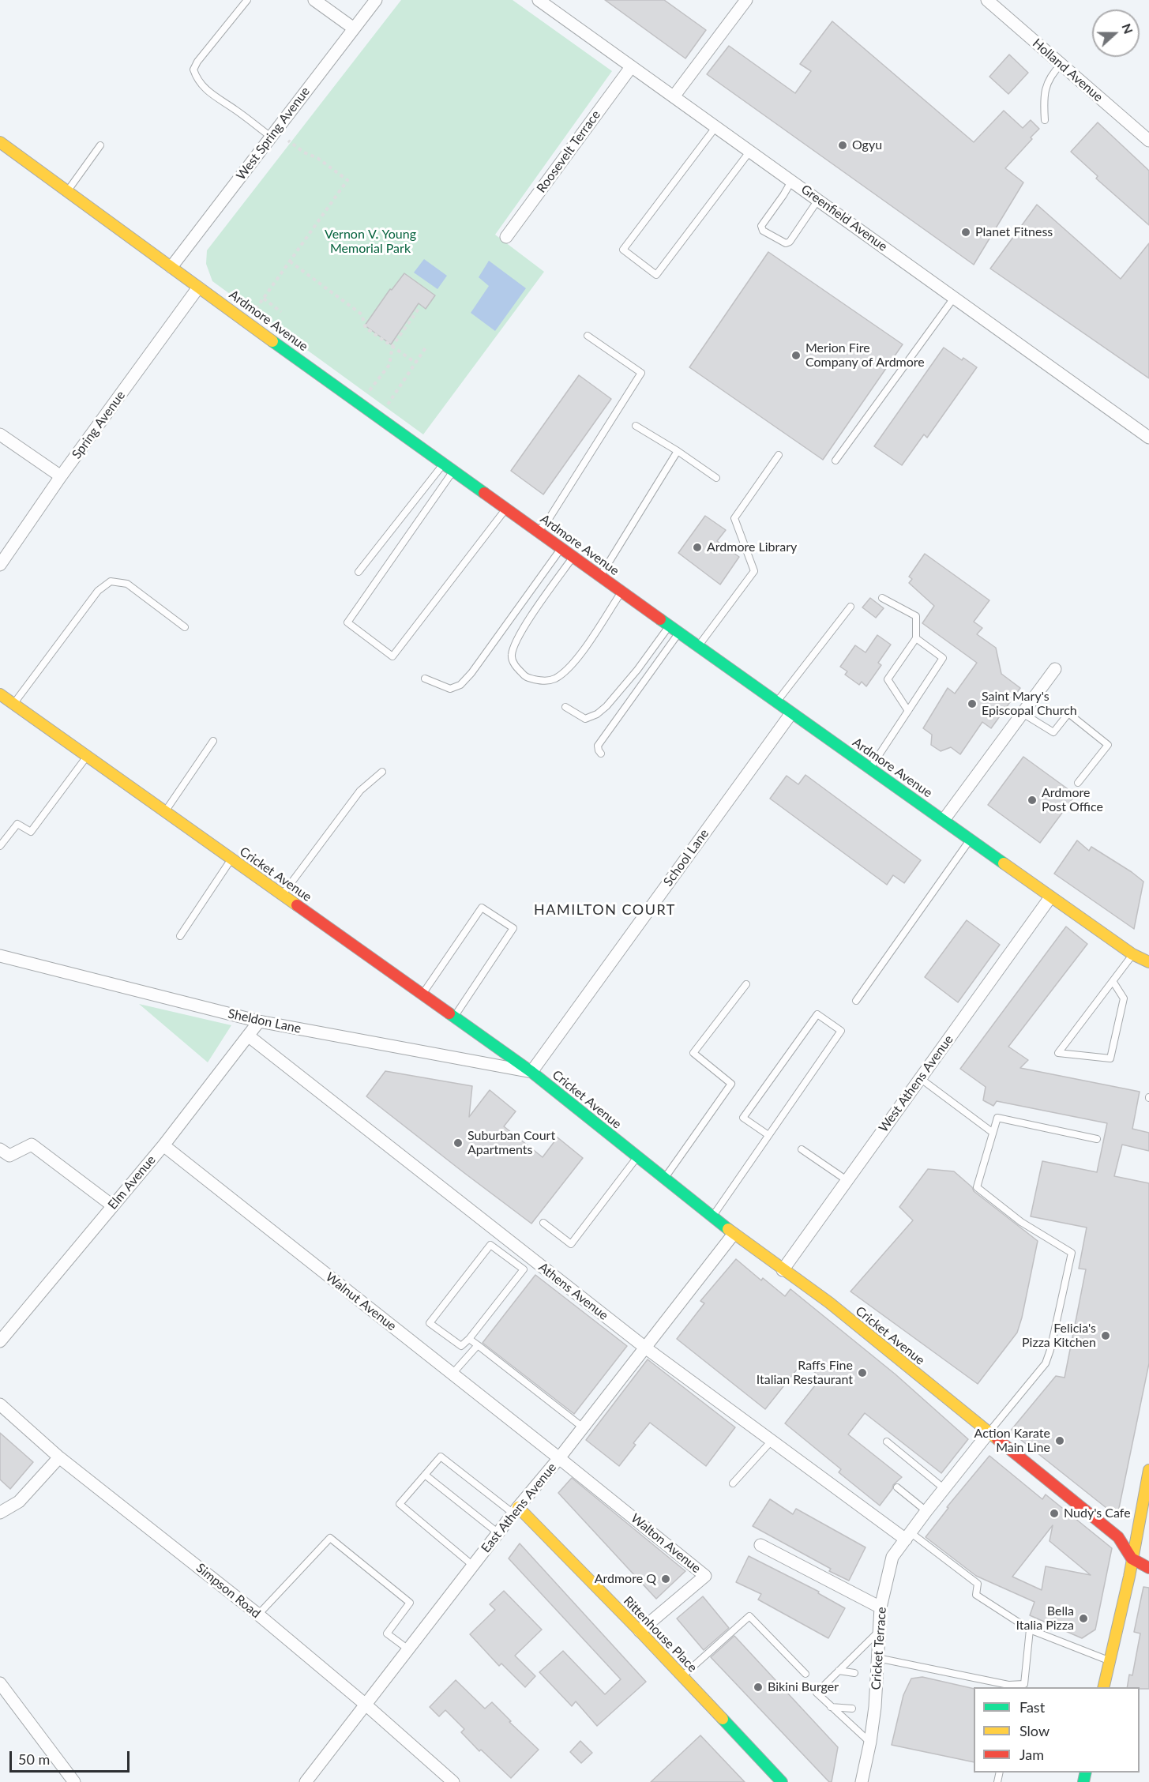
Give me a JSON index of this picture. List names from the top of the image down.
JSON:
{
  "streets": {
    "main road": ["Ardmore Avenue", "Cricket Avenue", "Rittenhouse Place"],
    "street": [
      "Holland Avenue",
      "West Spring Avenue",
      "Roosevelt Terrace",
      "Greenfield Avenue",
      "Spring Avenue",
      "School Lane",
      "Sheldon Lane",
      "West Athens Avenue",
      "Elm Avenue",
      "Athens Avenue",
      "Walnut Avenue",
      "East Athens Avenue",
      "Walton Avenue",
      "Simpson Road",
      "Cricket Terrace"
    ]
  },
  "crossings": [
    ["West Spring Avenue", "Ardmore Avenue"],
    ["Roosevelt Terrace", "Greenfield Avenue"],
    ["Ardmore Avenue", "Spring Avenue"],
    ["Ardmore Avenue", "School Lane"],
    ["Ardmore Avenue", "West Athens Avenue"],
    ["School Lane", "Cricket Avenue"],
    ["School Lane", "Sheldon Lane"],
    ["Cricket Avenue", "Sheldon Lane"],
    ["Cricket Avenue", "West Athens Avenue"],
    ["Cricket Avenue", "East Athens Avenue"],
    ["Cricket Avenue", "Cricket Terrace"],
    ["Sheldon Lane", "Elm Avenue"],
    ["Elm Avenue", "Athens Avenue"],
    ["Elm Avenue", "Walnut Avenue"],
    ["Athens Avenue", "East Athens Avenue"],
    ["Athens Avenue", "Cricket Terrace"],
    ["Walnut Avenue", "East Athens Avenue"],
    ["Walnut Avenue", "Walton Avenue"],
    ["East Athens Avenue", "Walton Avenue"],
    ["East Athens Avenue", "Simpson Road"],
    ["East Athens Avenue", "Rittenhouse Place"],
    ["Walton Avenue", "Rittenhouse Place"]
  ],
  "districts": ["HAMILTON COURT"],
  "parks": ["Vernon V. Young Memorial Park"],
  "places": [
    "Ogyu",
    "Planet Fitness",
    "Merion Fire Company of Ardmore",
    "Ardmore Library",
    "Saint Mary's Episcopal Church",
    "Ardmore Post Office",
    "Suburban Court Apartments",
    "Felicia's Pizza Kitchen",
    "Raffs Fine Italian Restaurant",
    "Action Karate Main Line",
    "Nudy's Cafe",
    "Ardmore Q",
    "Bella Italia Pizza",
    "Bikini Burger"
  ],
  "legend": ["Fast", "Slow", "Jam"],
  "scale_bar": "50 m",
  "north": "right"
}
